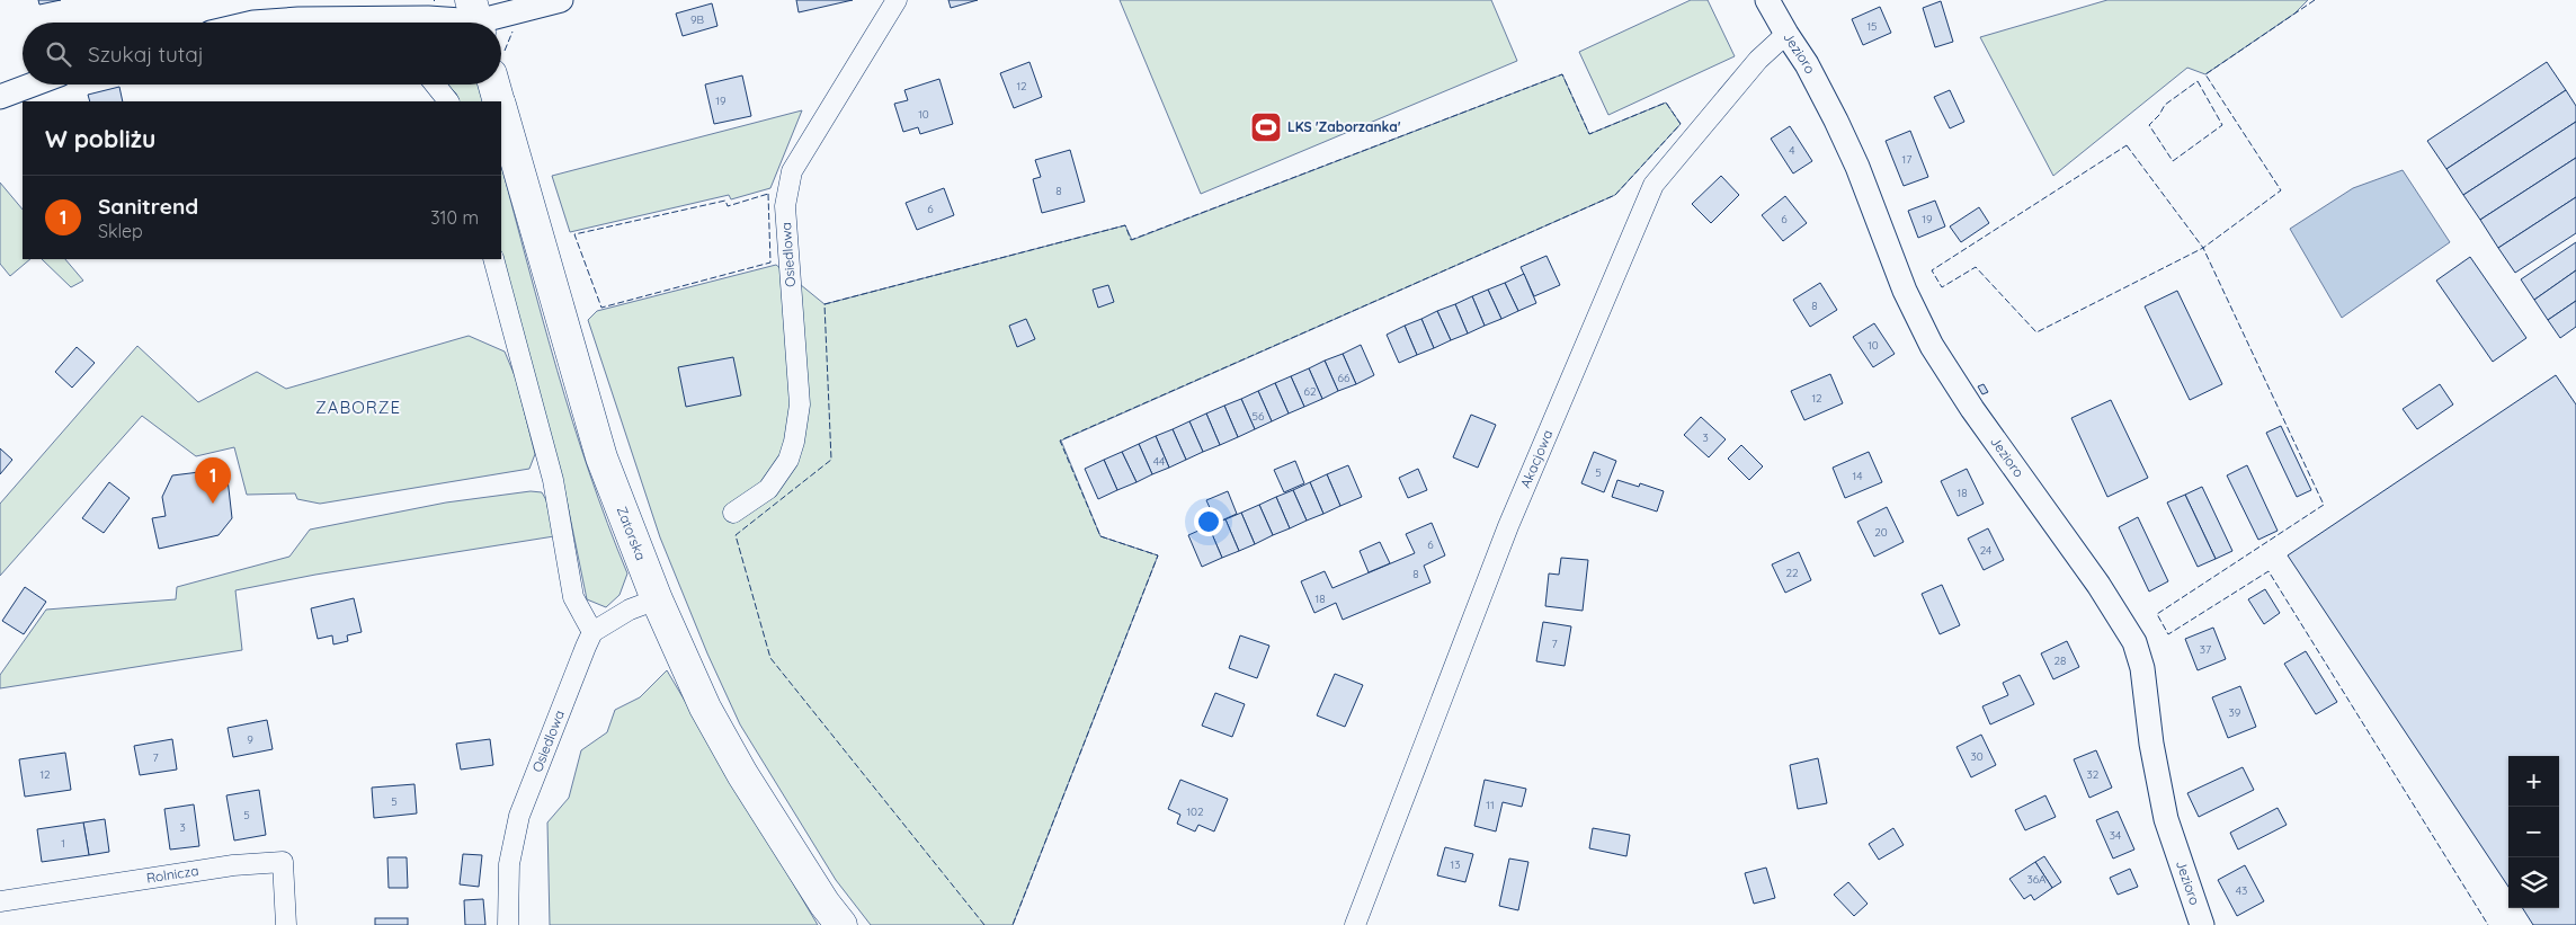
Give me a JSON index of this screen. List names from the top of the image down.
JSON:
{
  "streets": {
    "main road": ["Zatorska"],
    "street": [
      "Jezioro",
      "Osiedlowa",
      "Akacjowa",
      "Rolnicza"
    ]
  },
  "crossings": [
    ["Jezioro", "Akacjowa"]
  ],
  "districts": ["ZABORZE"],
  "places": {
    "sports": ["LKS 'Zaborzanka'"]
  },
  "house_numbers": [
    "9B",
    "15",
    "12",
    "19",
    "10",
    "4",
    "17",
    "8",
    "6",
    "6",
    "19",
    "8",
    "10",
    "66",
    "62",
    "12",
    "56",
    "3",
    "44",
    "5",
    "14",
    "18",
    "20",
    "6",
    "24",
    "22",
    "8",
    "18",
    "7",
    "37",
    "28",
    "39",
    "9",
    "30",
    "7",
    "12",
    "32",
    "5",
    "11",
    "102",
    "5",
    "3",
    "34",
    "1",
    "13",
    "36A",
    "43"
  ],
  "page": {
    "search": "Szukaj tutaj",
    "heading": "W pobliżu",
    "list": [
      {
        "mark": "1",
        "name": "Sanitrend",
        "note": "Sklep",
        "value": "310 m"
      }
    ],
    "pins": "1",
    "map_buttons": ["+", "−"]
  }
}
